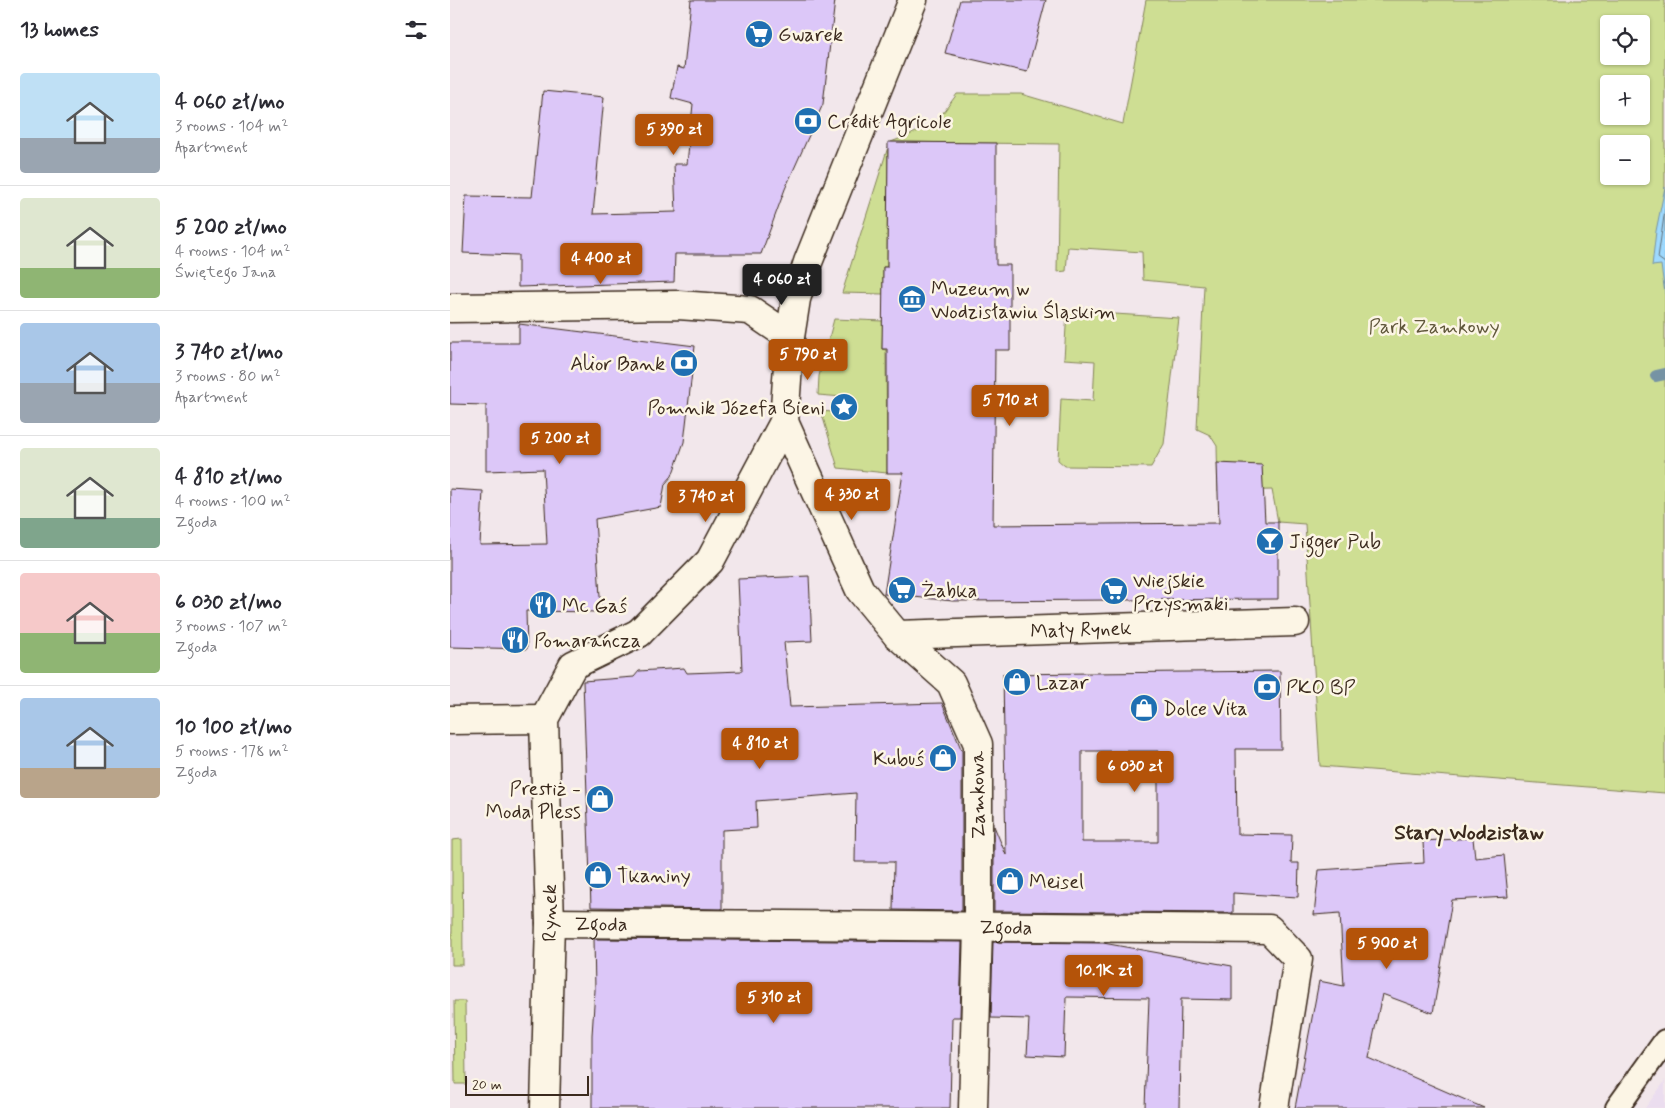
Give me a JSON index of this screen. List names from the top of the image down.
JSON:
{
  "streets": {
    "street": [
      "Mały Rynek",
      "Zamkowa",
      "Rynek",
      "Zgoda"
    ]
  },
  "crossings": [
    ["Mały Rynek", "Zamkowa"],
    ["Zamkowa", "Rynek"],
    ["Zamkowa", "Zgoda"],
    ["Rynek", "Zgoda"]
  ],
  "districts": ["Stary Wodzisław"],
  "parks": ["Park Zamkowy"],
  "places": {
    "supermarket": ["Gwarek", "Żabka", "Wiejskie Przysmaki"],
    "bank": ["Crédit Agricole", "Alior Bank", "PKO BP"],
    "museum": ["Muzeum w Wodzisławiu Śląskim"],
    "place": ["Pomnik Józefa Bieni"],
    "bar": ["Jigger Pub"],
    "restaurant": ["Mc Gaś", "Pomarańcza"],
    "shop": [
      "Lazar",
      "Dolce Vita",
      "Kubuś",
      "Prestiż - Moda Pless",
      "Tkaniny",
      "Meisel"
    ]
  },
  "scale_bar": "20 m",
  "page": {
    "heading": "13 homes",
    "map_buttons": ["+", "−"],
    "list": [
      {
        "name": "4 060 zł/mo",
        "note": "3 rooms · 104 m² · Apartment"
      },
      {
        "name": "5 200 zł/mo",
        "note": "4 rooms · 104 m² · Świętego Jana"
      },
      {
        "name": "3 740 zł/mo",
        "note": "3 rooms · 80 m² · Apartment"
      },
      {
        "name": "4 810 zł/mo",
        "note": "4 rooms · 100 m² · Zgoda"
      },
      {
        "name": "6 030 zł/mo",
        "note": "3 rooms · 107 m² · Zgoda"
      },
      {
        "name": "10 100 zł/mo",
        "note": "5 rooms · 178 m² · Zgoda"
      }
    ],
    "price": [
      "5 390 zł",
      "4 400 zł",
      "4 060 zł",
      "5 790 zł",
      "5 710 zł",
      "5 200 zł",
      "4 330 zł",
      "3 740 zł",
      "4 810 zł",
      "6 030 zł",
      "5 900 zł",
      "10.1K zł",
      "5 310 zł"
    ],
    "scale": "20 m"
  }
}
